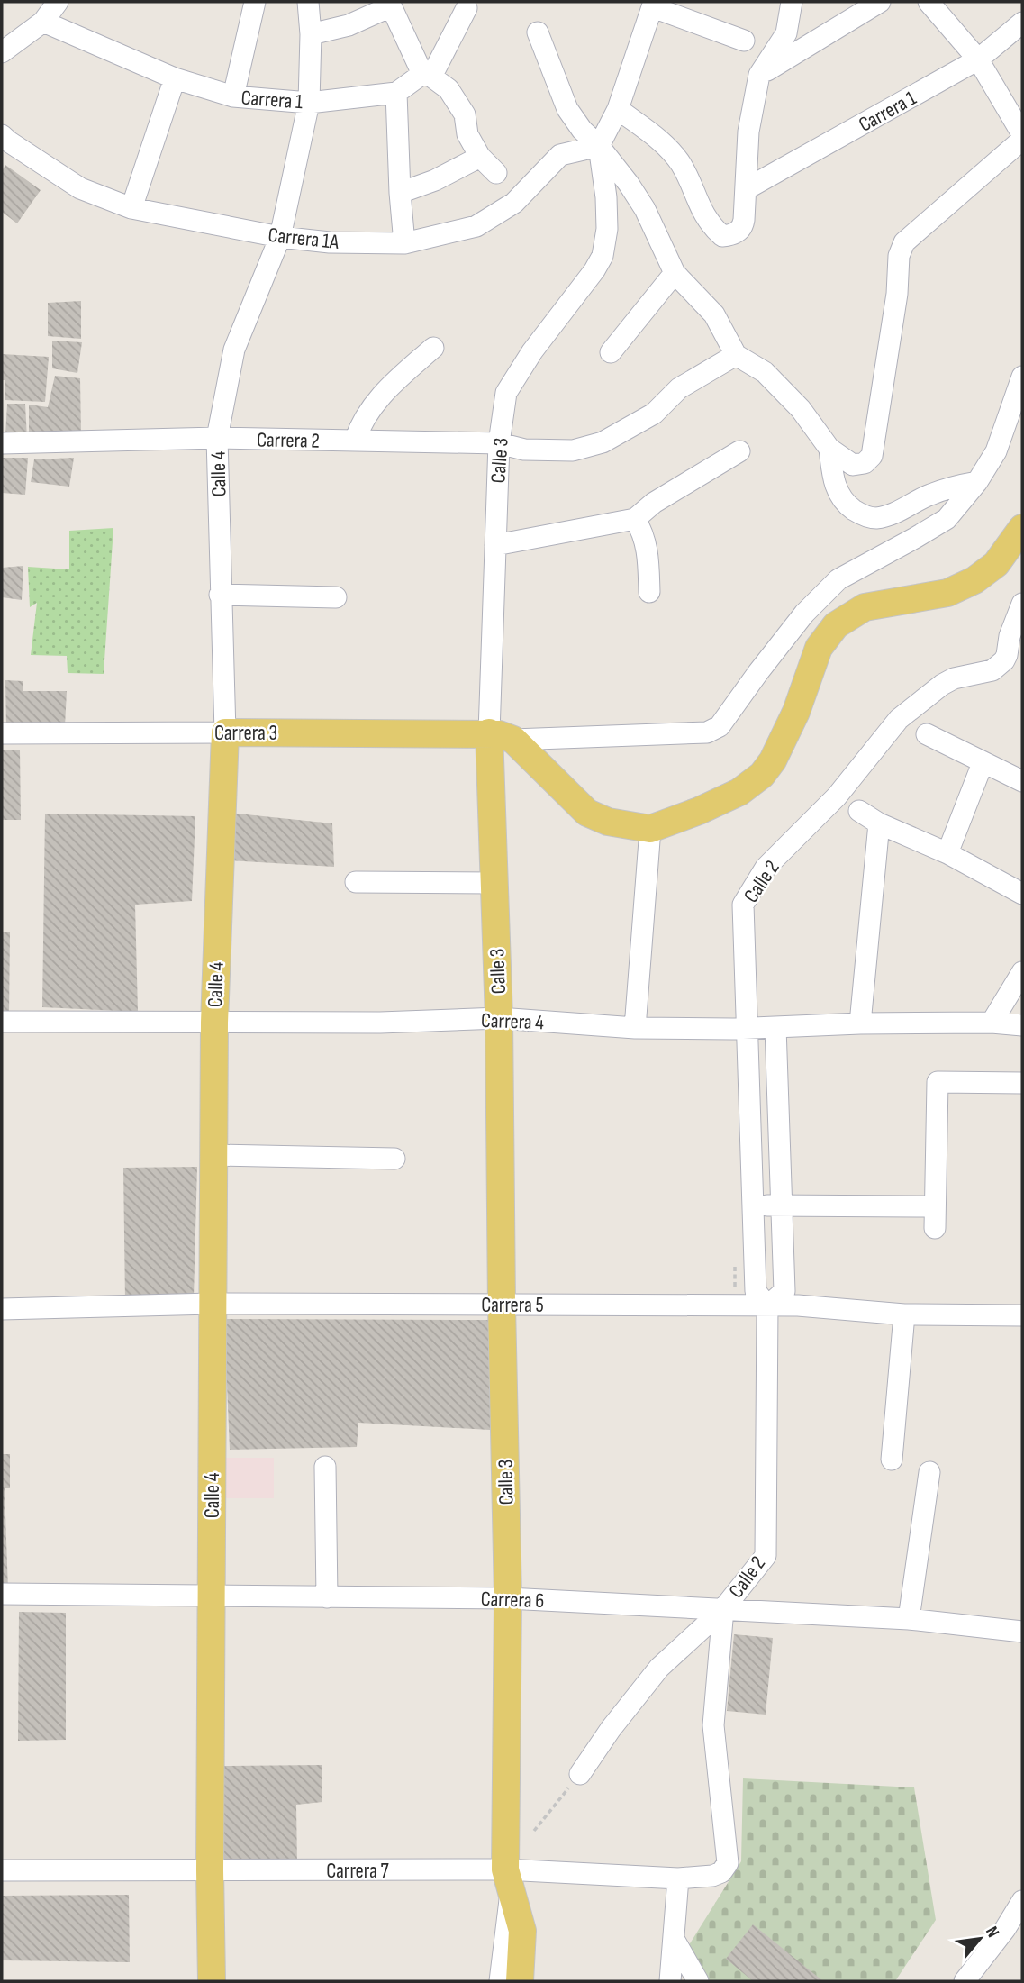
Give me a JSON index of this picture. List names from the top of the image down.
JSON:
{
  "streets": {
    "main road": ["Calle 3", "Calle 4", "Carrera 3"],
    "street": [
      "Carrera 1",
      "Carrera 1A",
      "Carrera 2",
      "Calle 2",
      "Carrera 4",
      "Carrera 5",
      "Carrera 6",
      "Carrera 7"
    ]
  },
  "crossings": [
    ["Carrera 1", "Calle 4"],
    ["Carrera 1A", "Calle 3"],
    ["Carrera 1A", "Calle 4"],
    ["Carrera 2", "Calle 3"],
    ["Carrera 2", "Calle 4"],
    ["Calle 3", "Carrera 3"],
    ["Calle 3", "Carrera 4"],
    ["Calle 3", "Carrera 5"],
    ["Calle 3", "Carrera 6"],
    ["Calle 3", "Carrera 7"],
    ["Calle 4", "Carrera 3"],
    ["Calle 4", "Carrera 4"],
    ["Calle 4", "Carrera 5"],
    ["Calle 4", "Carrera 6"],
    ["Calle 4", "Carrera 7"],
    ["Calle 2", "Carrera 4"],
    ["Calle 2", "Carrera 5"],
    ["Calle 2", "Carrera 6"],
    ["Calle 2", "Carrera 7"]
  ],
  "north": "top right"
}
